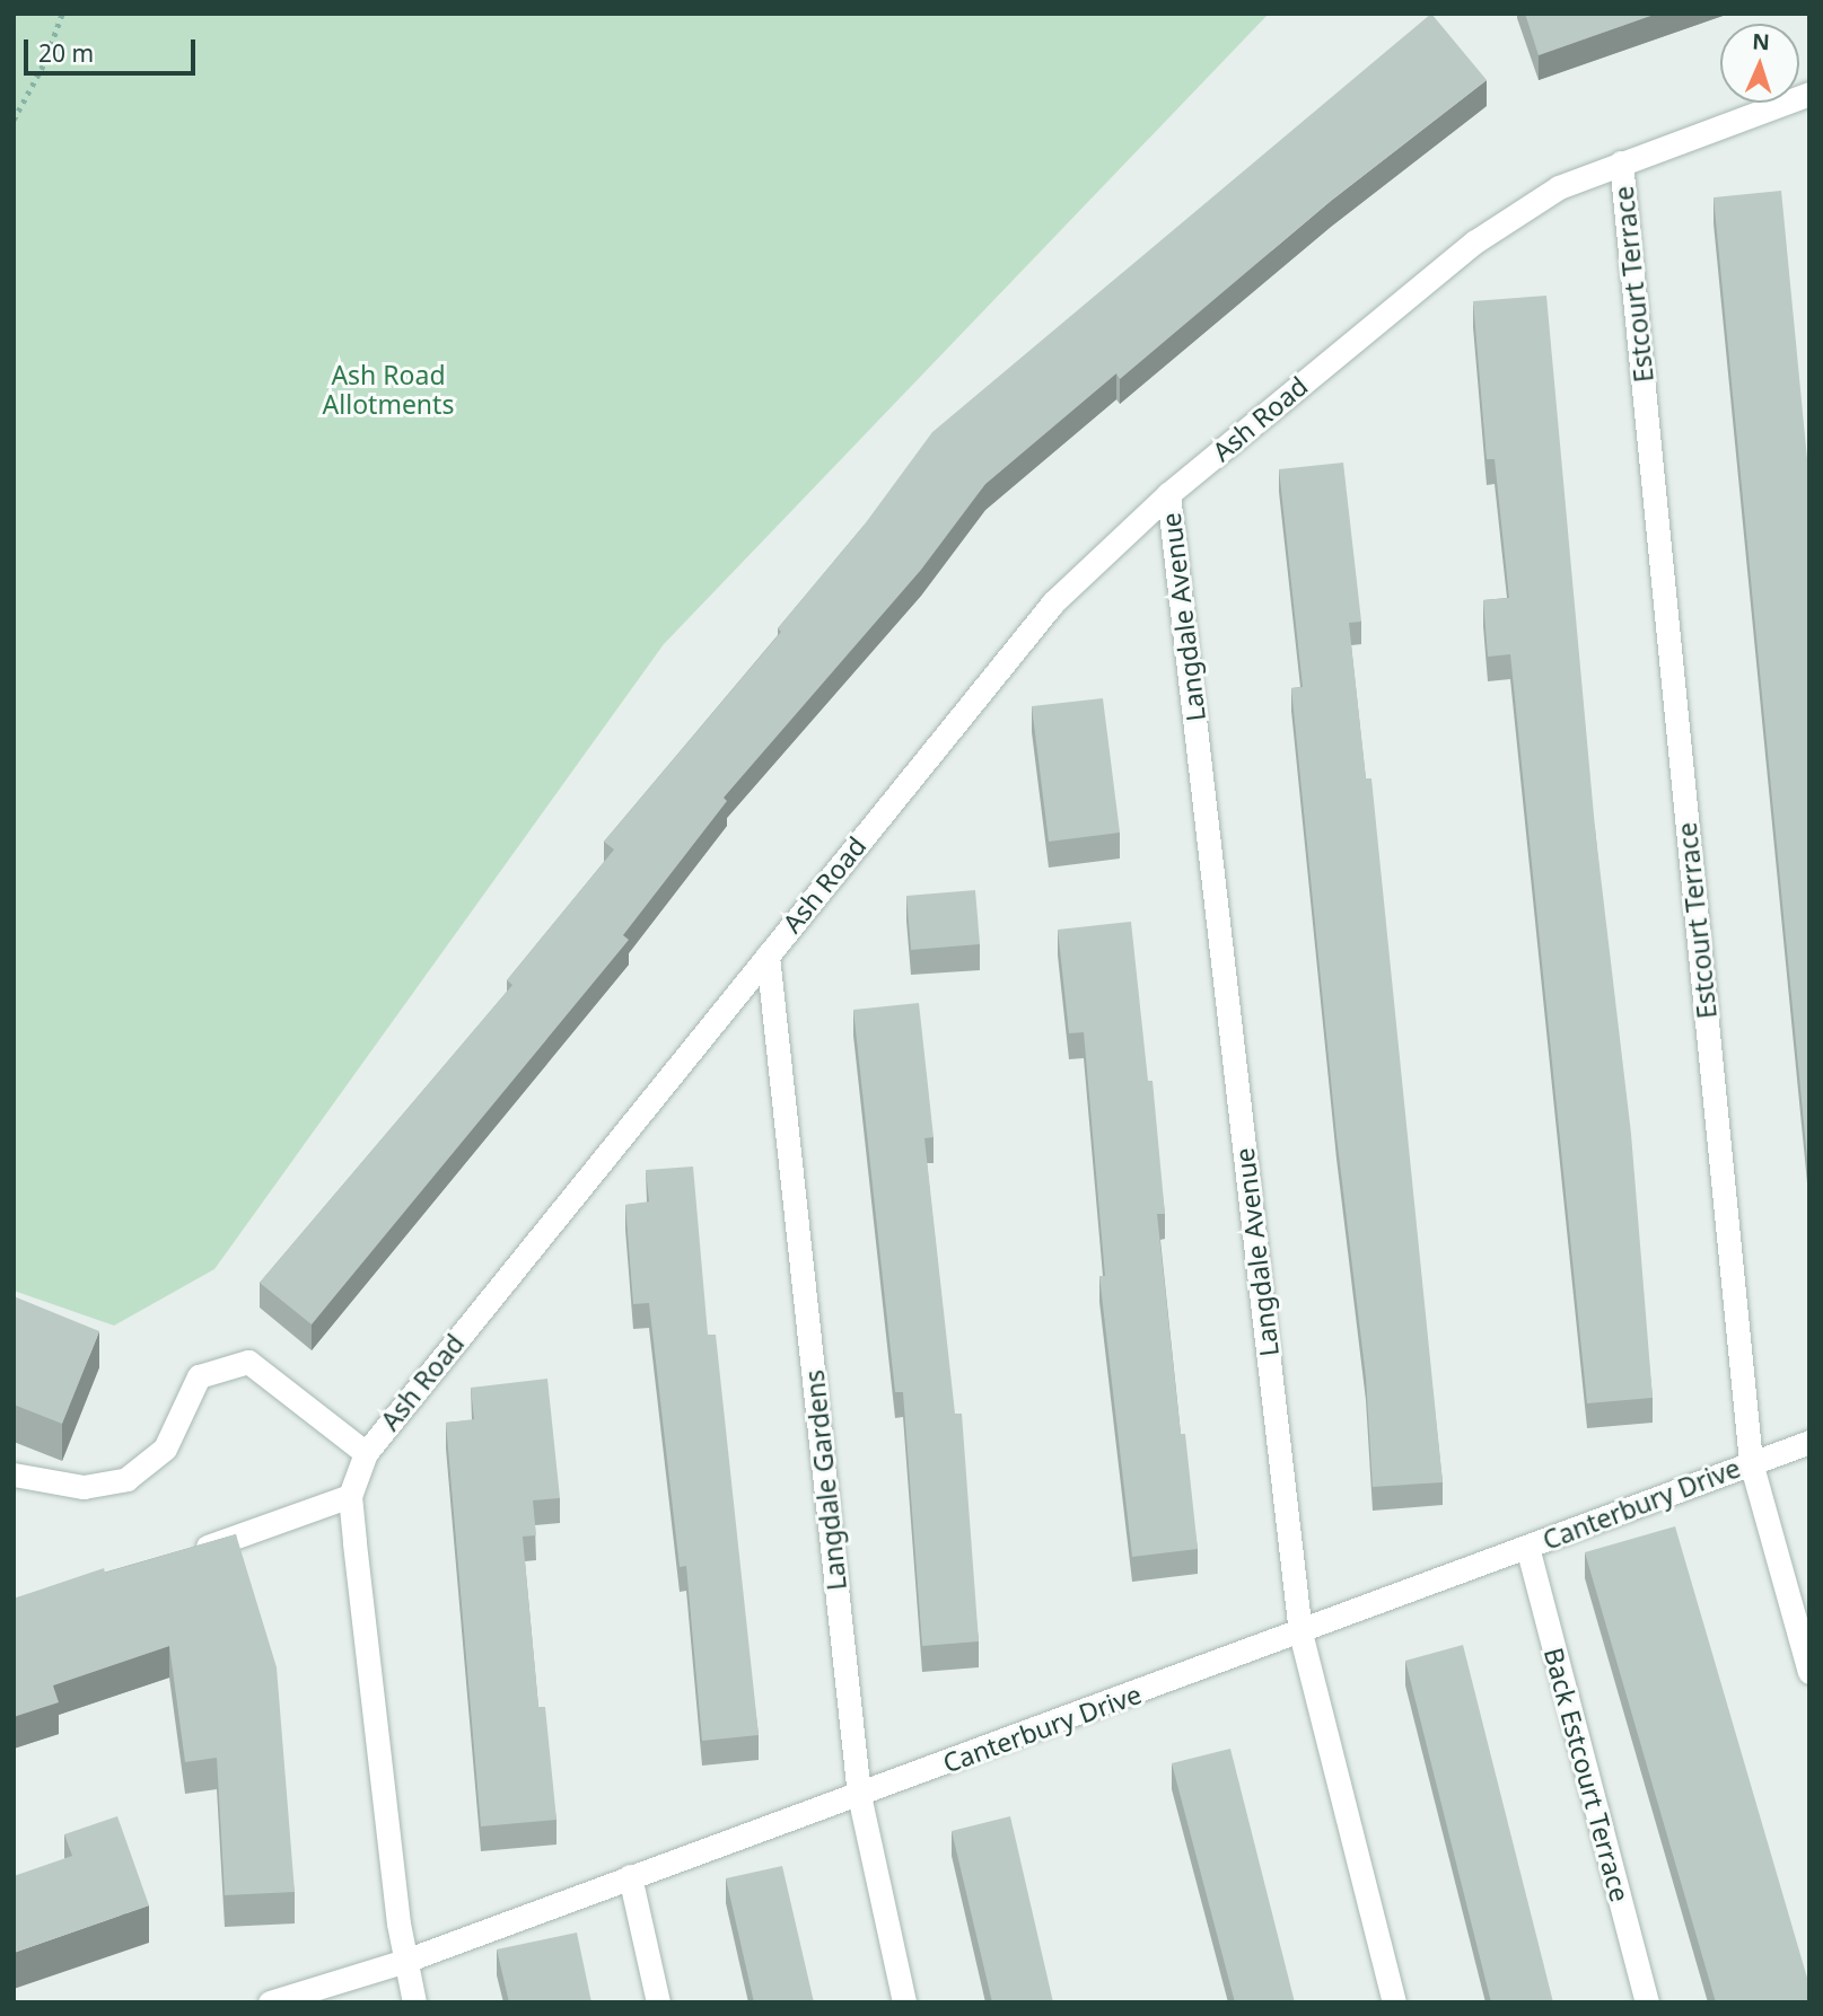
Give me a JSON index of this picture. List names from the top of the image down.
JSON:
{
  "streets": {
    "street": [
      "Estcourt Terrace",
      "Ash Road",
      "Langdale Avenue",
      "Langdale Gardens",
      "Canterbury Drive",
      "Back Estcourt Terrace"
    ]
  },
  "crossings": [
    ["Estcourt Terrace", "Ash Road"],
    ["Estcourt Terrace", "Canterbury Drive"],
    ["Ash Road", "Langdale Avenue"],
    ["Ash Road", "Langdale Gardens"],
    ["Ash Road", "Canterbury Drive"],
    ["Langdale Avenue", "Canterbury Drive"],
    ["Langdale Gardens", "Canterbury Drive"],
    ["Canterbury Drive", "Back Estcourt Terrace"]
  ],
  "parks": ["Ash Road Allotments"],
  "scale_bar": "20 m",
  "north": "top"
}
